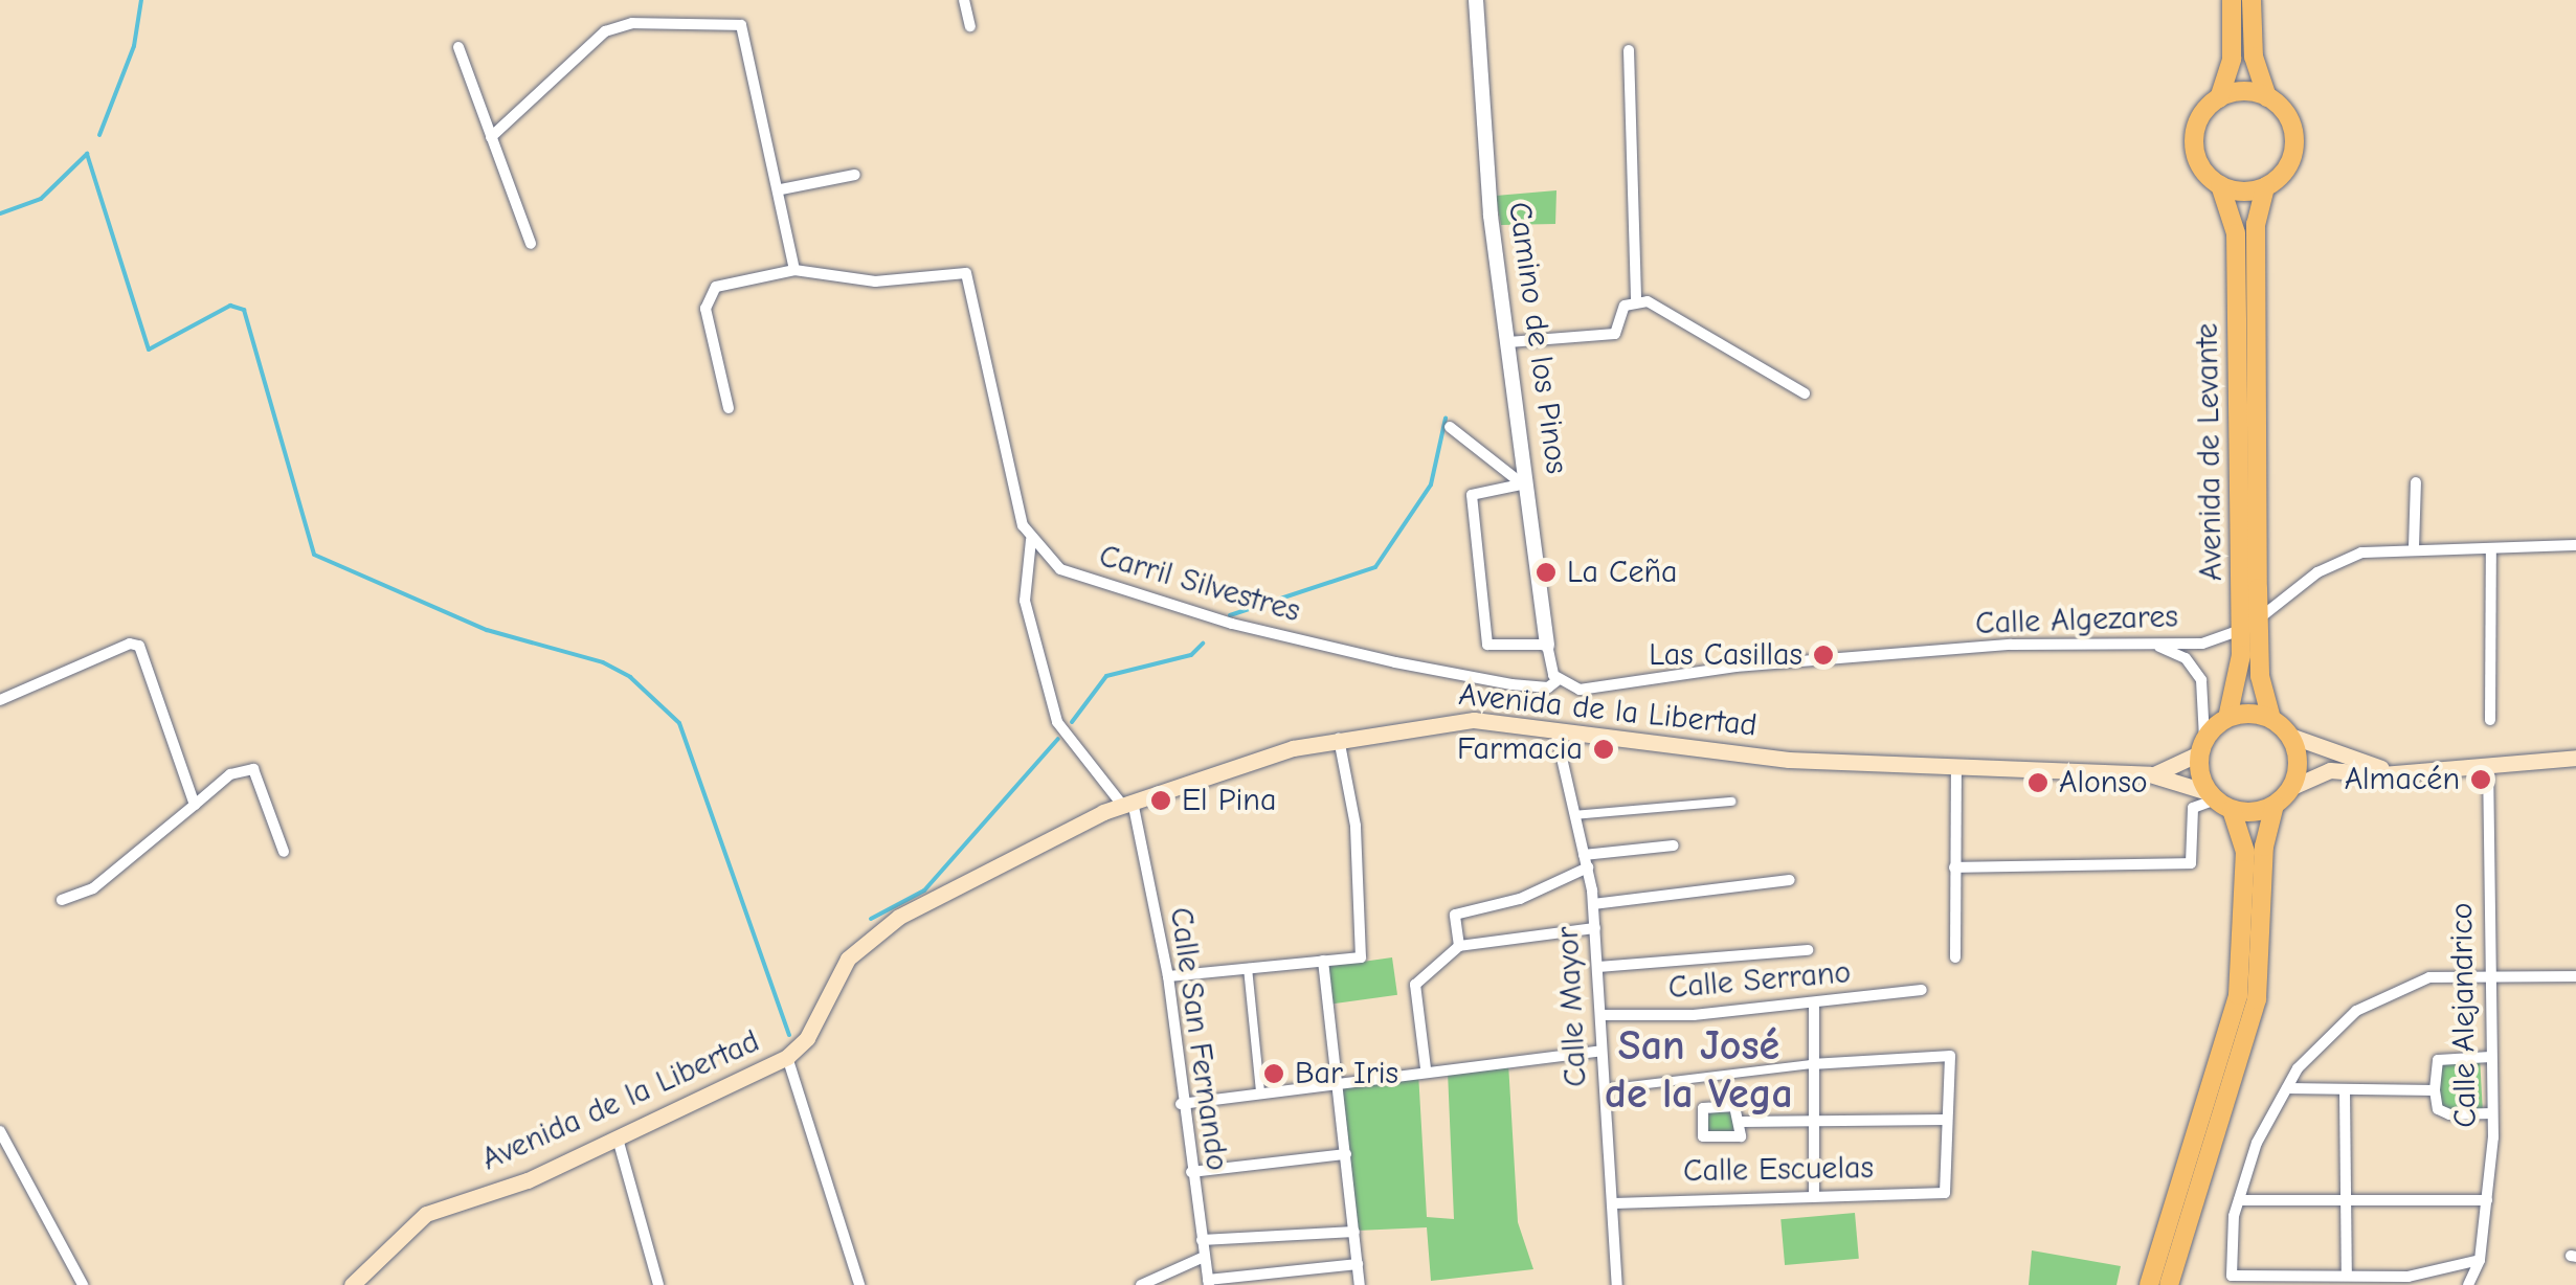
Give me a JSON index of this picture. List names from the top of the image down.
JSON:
{
  "streets": {
    "main road": ["Avenida de Levante", "Avenida de la Libertad"],
    "street": [
      "Camino de los Pinos",
      "Carril Silvestres",
      "Calle Algezares",
      "Calle Serrano",
      "Calle Mayor",
      "Calle Alejandrico",
      "Calle San Fernando",
      "Calle Escuelas"
    ]
  },
  "crossings": [
    ["Camino de los Pinos", "Carril Silvestres"],
    ["Camino de los Pinos", "Calle Algezares"],
    ["Avenida de Levante", "Calle Algezares"],
    ["Avenida de Levante", "Avenida de la Libertad"],
    ["Carril Silvestres", "Calle Algezares"],
    ["Avenida de la Libertad", "Calle Mayor"],
    ["Avenida de la Libertad", "Calle San Fernando"],
    ["Calle Serrano", "Calle Mayor"],
    ["Calle Mayor", "Calle Escuelas"]
  ],
  "districts": ["San José de la Vega"],
  "places": [
    "La Ceña",
    "Las Casillas",
    "Farmacia",
    "Almacén",
    "Alonso",
    "El Pina",
    "Bar Iris"
  ]
}
